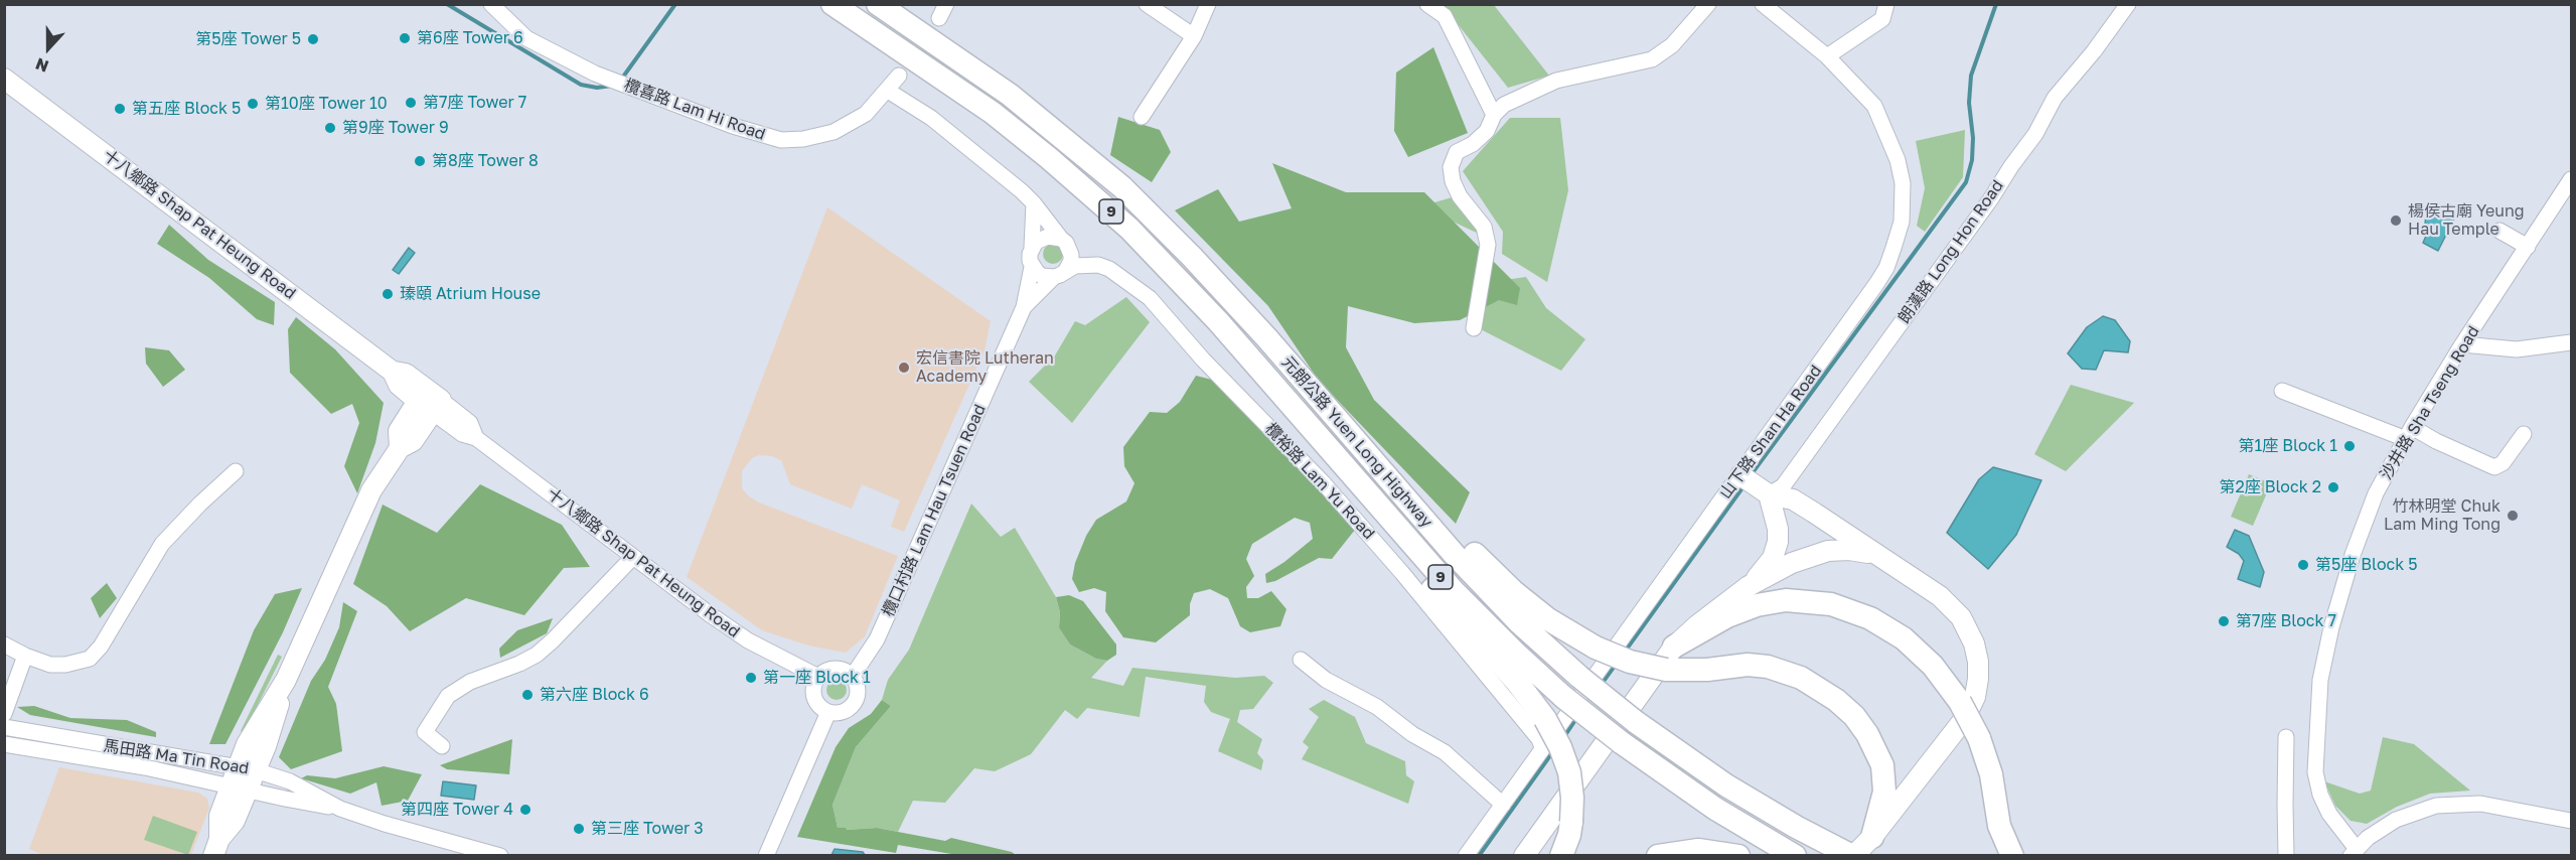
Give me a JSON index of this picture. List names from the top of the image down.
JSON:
{
  "streets": {
    "highway": ["9", "元朗公路 Yuen Long Highway"],
    "main road": ["十八鄉路 Shap Pat Heung Road"],
    "street": [
      "欖喜路 Lam Hi Road",
      "朗漢路 Long Hon Road",
      "沙井路 Sha Tseng Road",
      "山下路 Shan Ha Road",
      "欖裕路 Lam Yu Road",
      "欖口村路 Lam Hau Tsuen Road",
      "馬田路 Ma Tin Road"
    ]
  },
  "crossings": [
    ["十八鄉路 Shap Pat Heung Road", "欖口村路 Lam Hau Tsuen Road"],
    ["朗漢路 Long Hon Road", "山下路 Shan Ha Road"],
    ["山下路 Shan Ha Road", "欖裕路 Lam Yu Road"],
    ["欖裕路 Lam Yu Road", "欖口村路 Lam Hau Tsuen Road"]
  ],
  "places": [
    "第6座 Tower 6",
    "第5座 Tower 5",
    "第7座 Tower 7",
    "第10座 Tower 10",
    "第五座 Block 5",
    "第9座 Tower 9",
    "第8座 Tower 8",
    "楊侯古廟 Yeung Hau Temple",
    "瑧頤 Atrium House",
    "宏信書院 Lutheran Academy",
    "第1座 Block 1",
    "第2座 Block 2",
    "竹林明堂 Chuk Lam Ming Tong",
    "第5座 Block 5",
    "第7座 Block 7",
    "第一座 Block 1",
    "第六座 Block 6",
    "第四座 Tower 4",
    "第三座 Tower 3"
  ],
  "north": "bottom"
}
